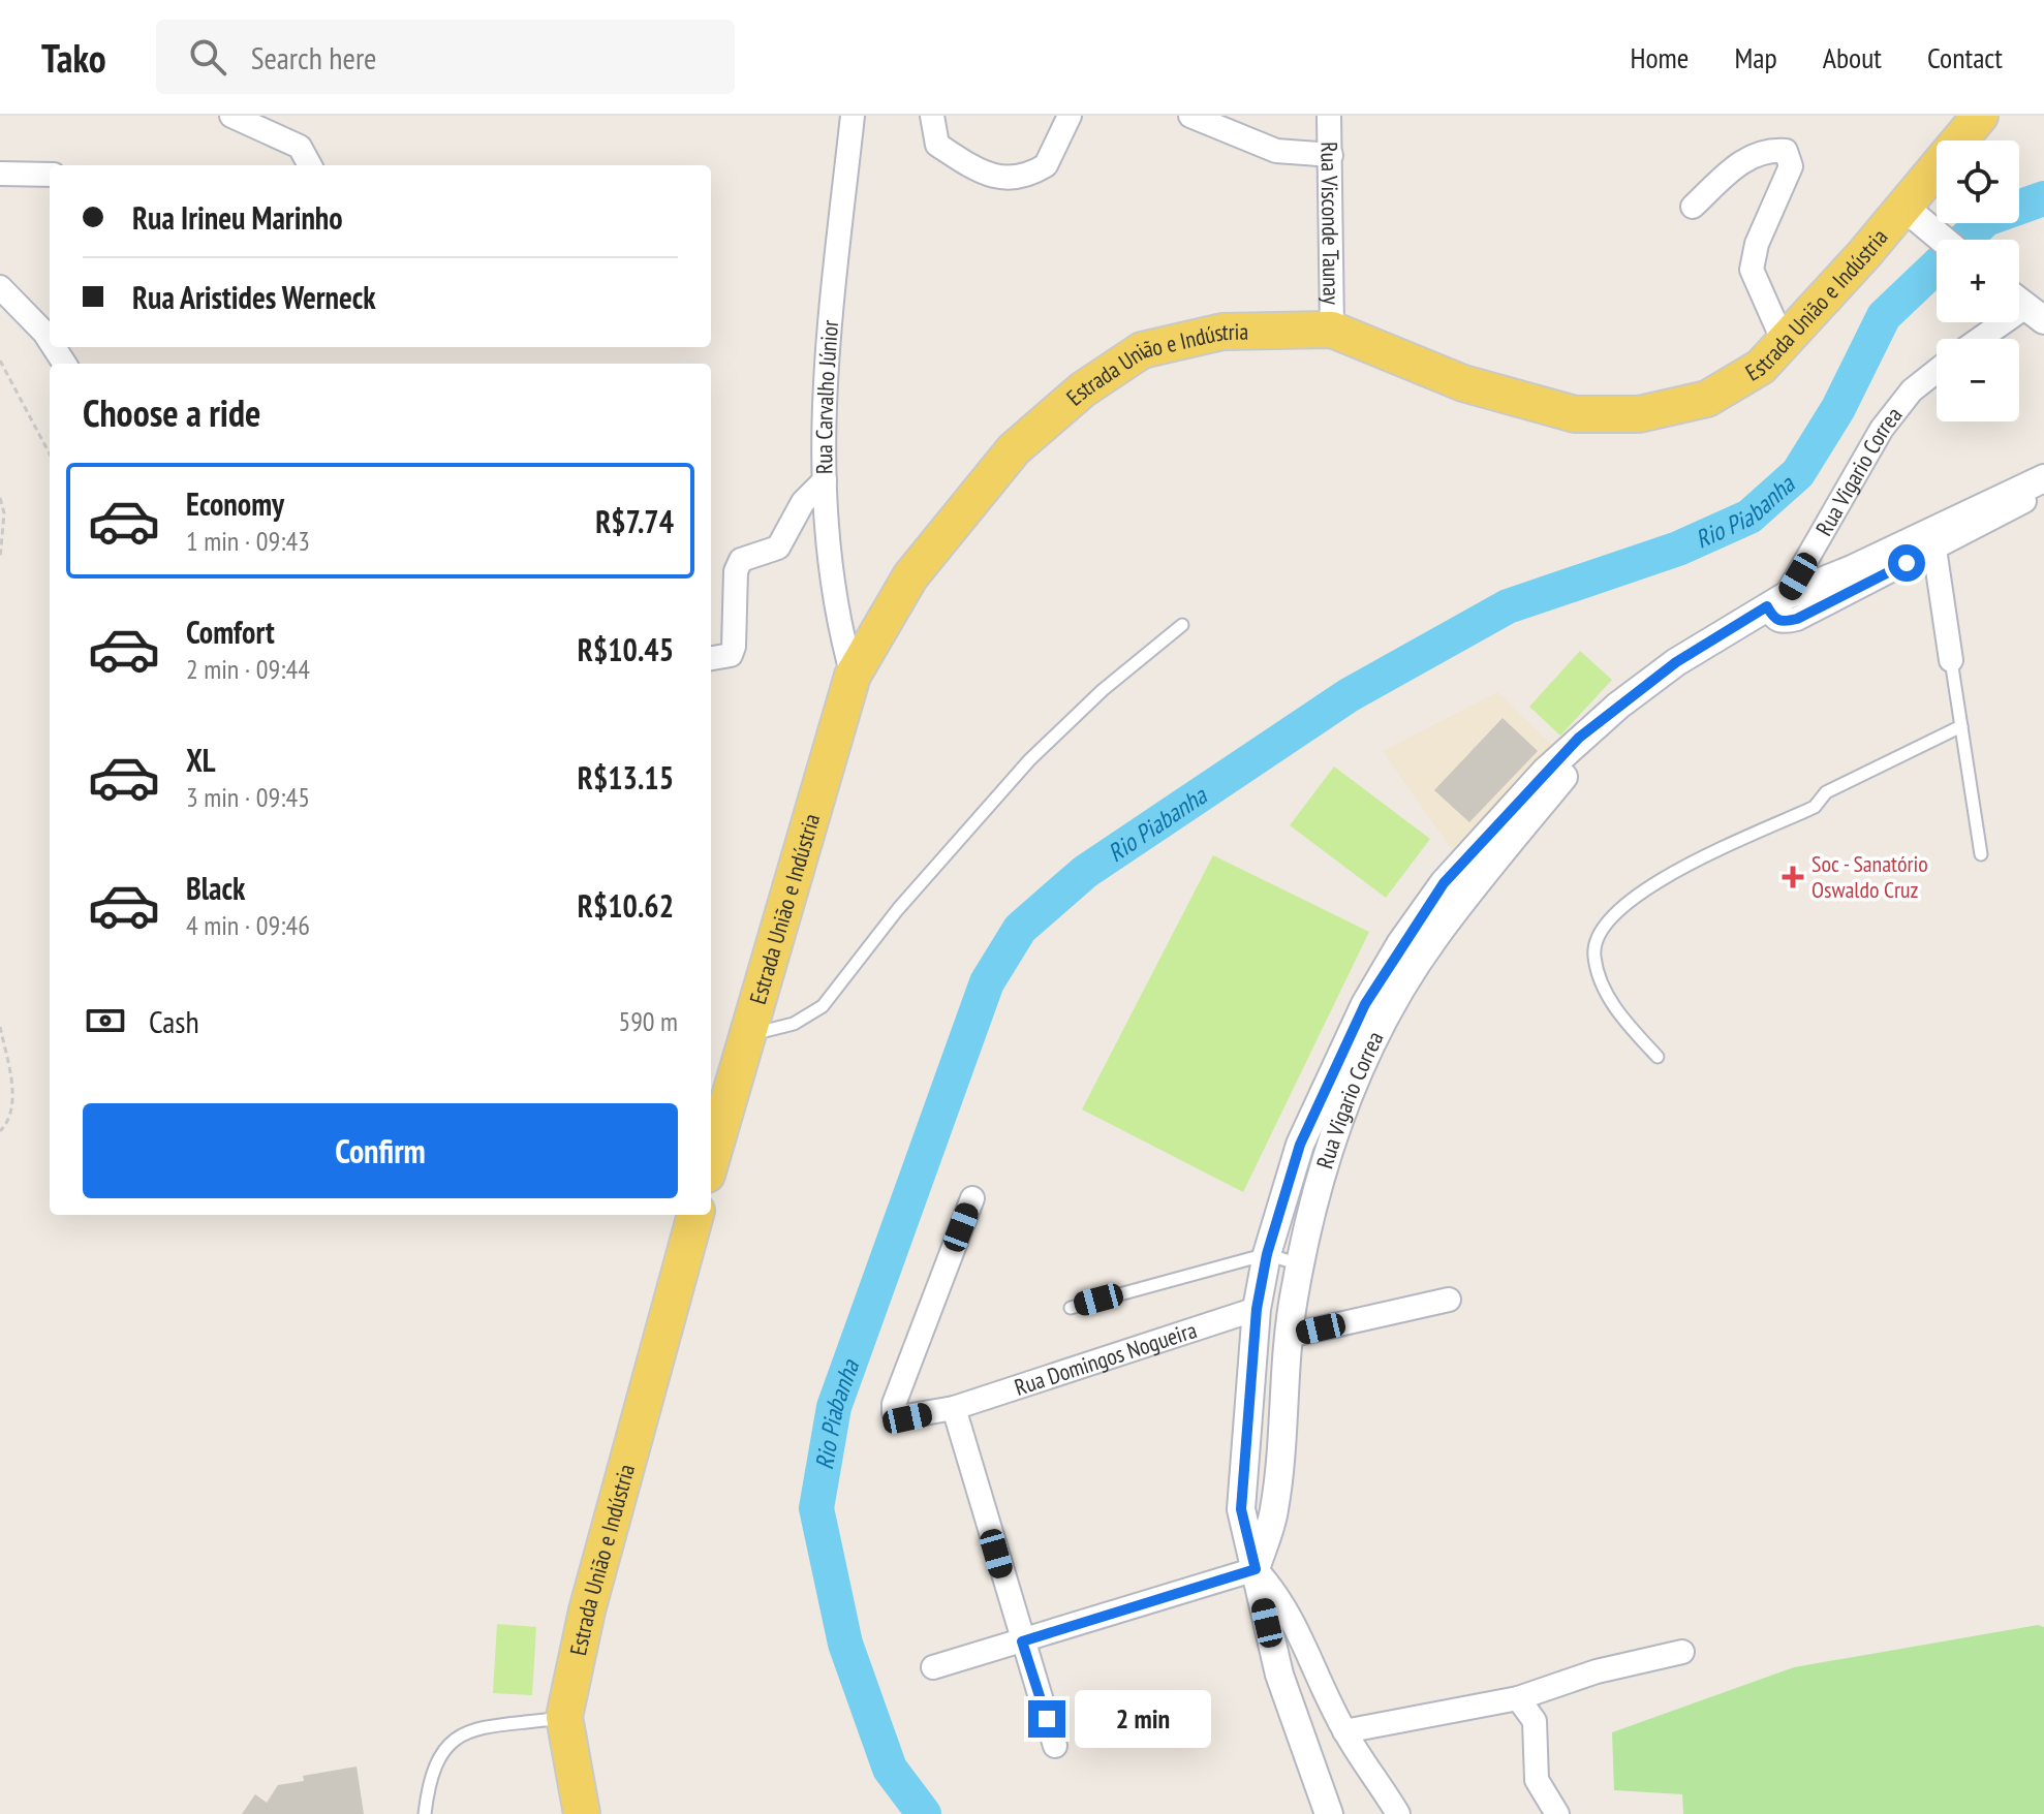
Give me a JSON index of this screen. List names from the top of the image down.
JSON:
{
  "streets": {
    "main road": ["Estrada União e Indústria"],
    "street": [
      "Rua Visconde Taunay",
      "Rua Carvalho Júnior",
      "Rua Vigario Correa",
      "Rua Domingos Nogueira"
    ]
  },
  "crossings": [
    ["Rua Visconde Taunay", "Estrada União e Indústria"],
    ["Estrada União e Indústria", "Rua Carvalho Júnior"],
    ["Rua Vigario Correa", "Rua Domingos Nogueira"]
  ],
  "water": ["Rio Piabanha"],
  "places": {
    "health": ["Soc - Sanatório Oswaldo Cruz"]
  },
  "page": {
    "header": "Tako",
    "search": "Search here",
    "nav": [
      "Home",
      "Map",
      "About",
      "Contact"
    ],
    "map_buttons": ["+", "−"],
    "banner": ["Rua Irineu Marinho", "Rua Aristides Werneck"],
    "heading": "Choose a ride",
    "list": [
      {
        "name": "Economy",
        "note": "1 min · 09:43",
        "value": "R$7.74"
      },
      {
        "name": "Comfort",
        "note": "2 min · 09:44",
        "value": "R$10.45"
      },
      {
        "name": "XL",
        "note": "3 min · 09:45",
        "value": "R$13.15"
      },
      {
        "name": "Black",
        "note": "4 min · 09:46",
        "value": "R$10.62"
      }
    ],
    "pay": ["Cash", "590 m"],
    "buttons": "Confirm",
    "bubble": "2 min"
  }
}
